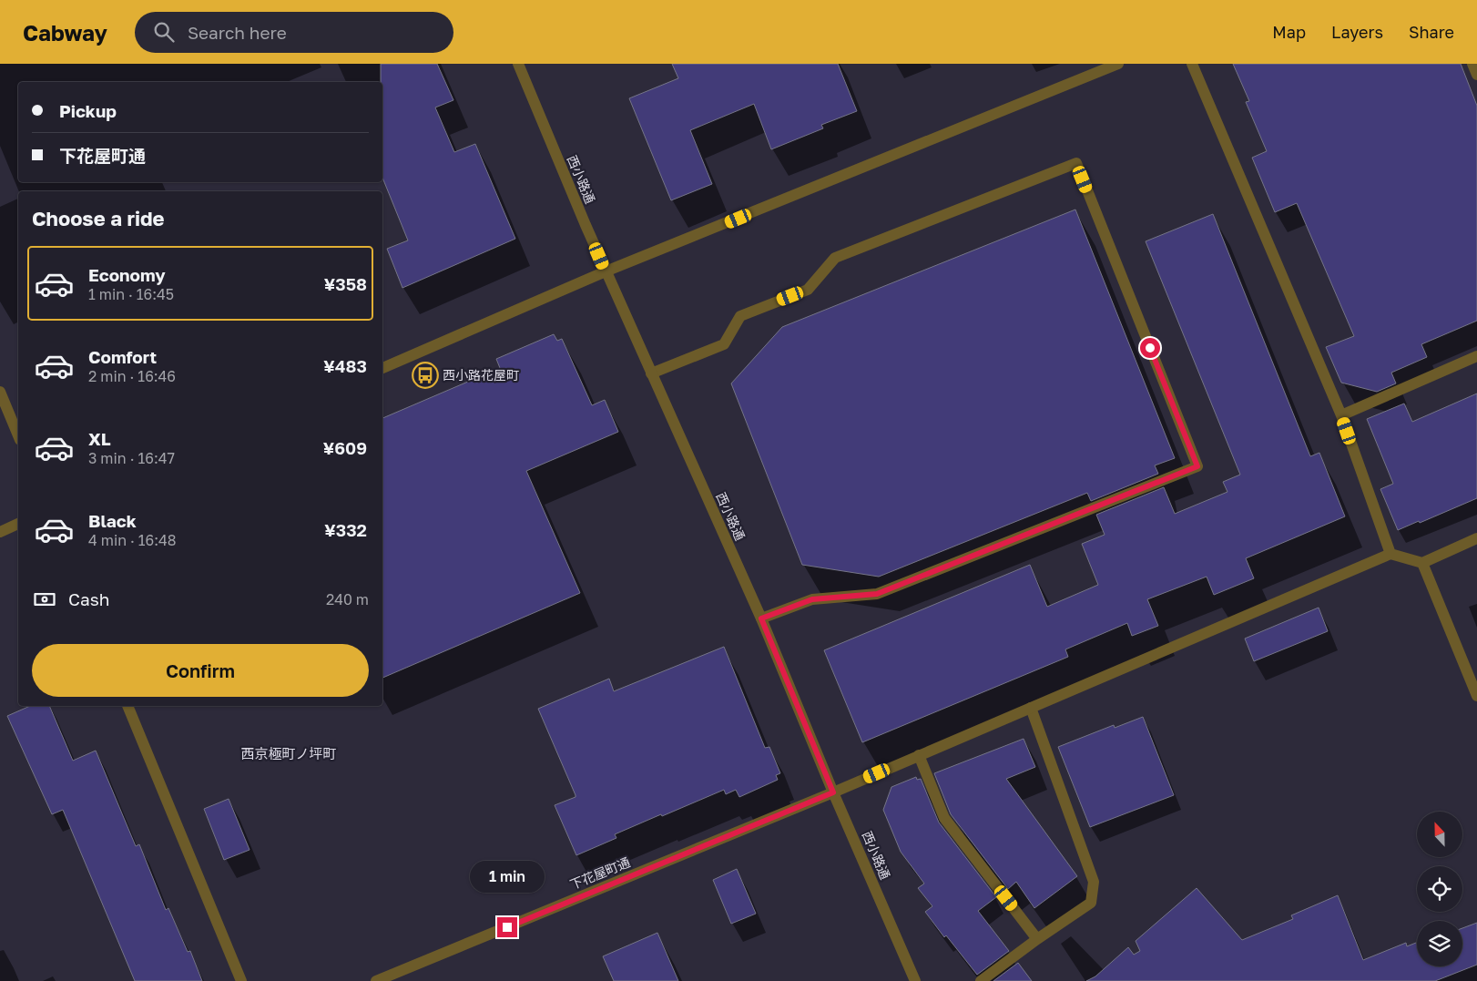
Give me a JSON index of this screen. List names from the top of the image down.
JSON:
{
  "streets": {
    "street": ["西小路通", "下花屋町通"]
  },
  "crossings": [
    ["西小路通", "下花屋町通"]
  ],
  "districts": ["西京極町ノ坪町"],
  "places": {
    "bus stop": ["西小路花屋町"]
  },
  "north": "top",
  "page": {
    "header": "Cabway",
    "search": "Search here",
    "nav": ["Map", "Layers", "Share"],
    "banner": ["Pickup", "下花屋町通"],
    "heading": "Choose a ride",
    "list": [
      {
        "name": "Economy",
        "note": "1 min · 16:45",
        "value": "¥358"
      },
      {
        "name": "Comfort",
        "note": "2 min · 16:46",
        "value": "¥483"
      },
      {
        "name": "XL",
        "note": "3 min · 16:47",
        "value": "¥609"
      },
      {
        "name": "Black",
        "note": "4 min · 16:48",
        "value": "¥332"
      }
    ],
    "pay": ["Cash", "240 m"],
    "buttons": "Confirm",
    "bubble": "1 min"
  }
}
